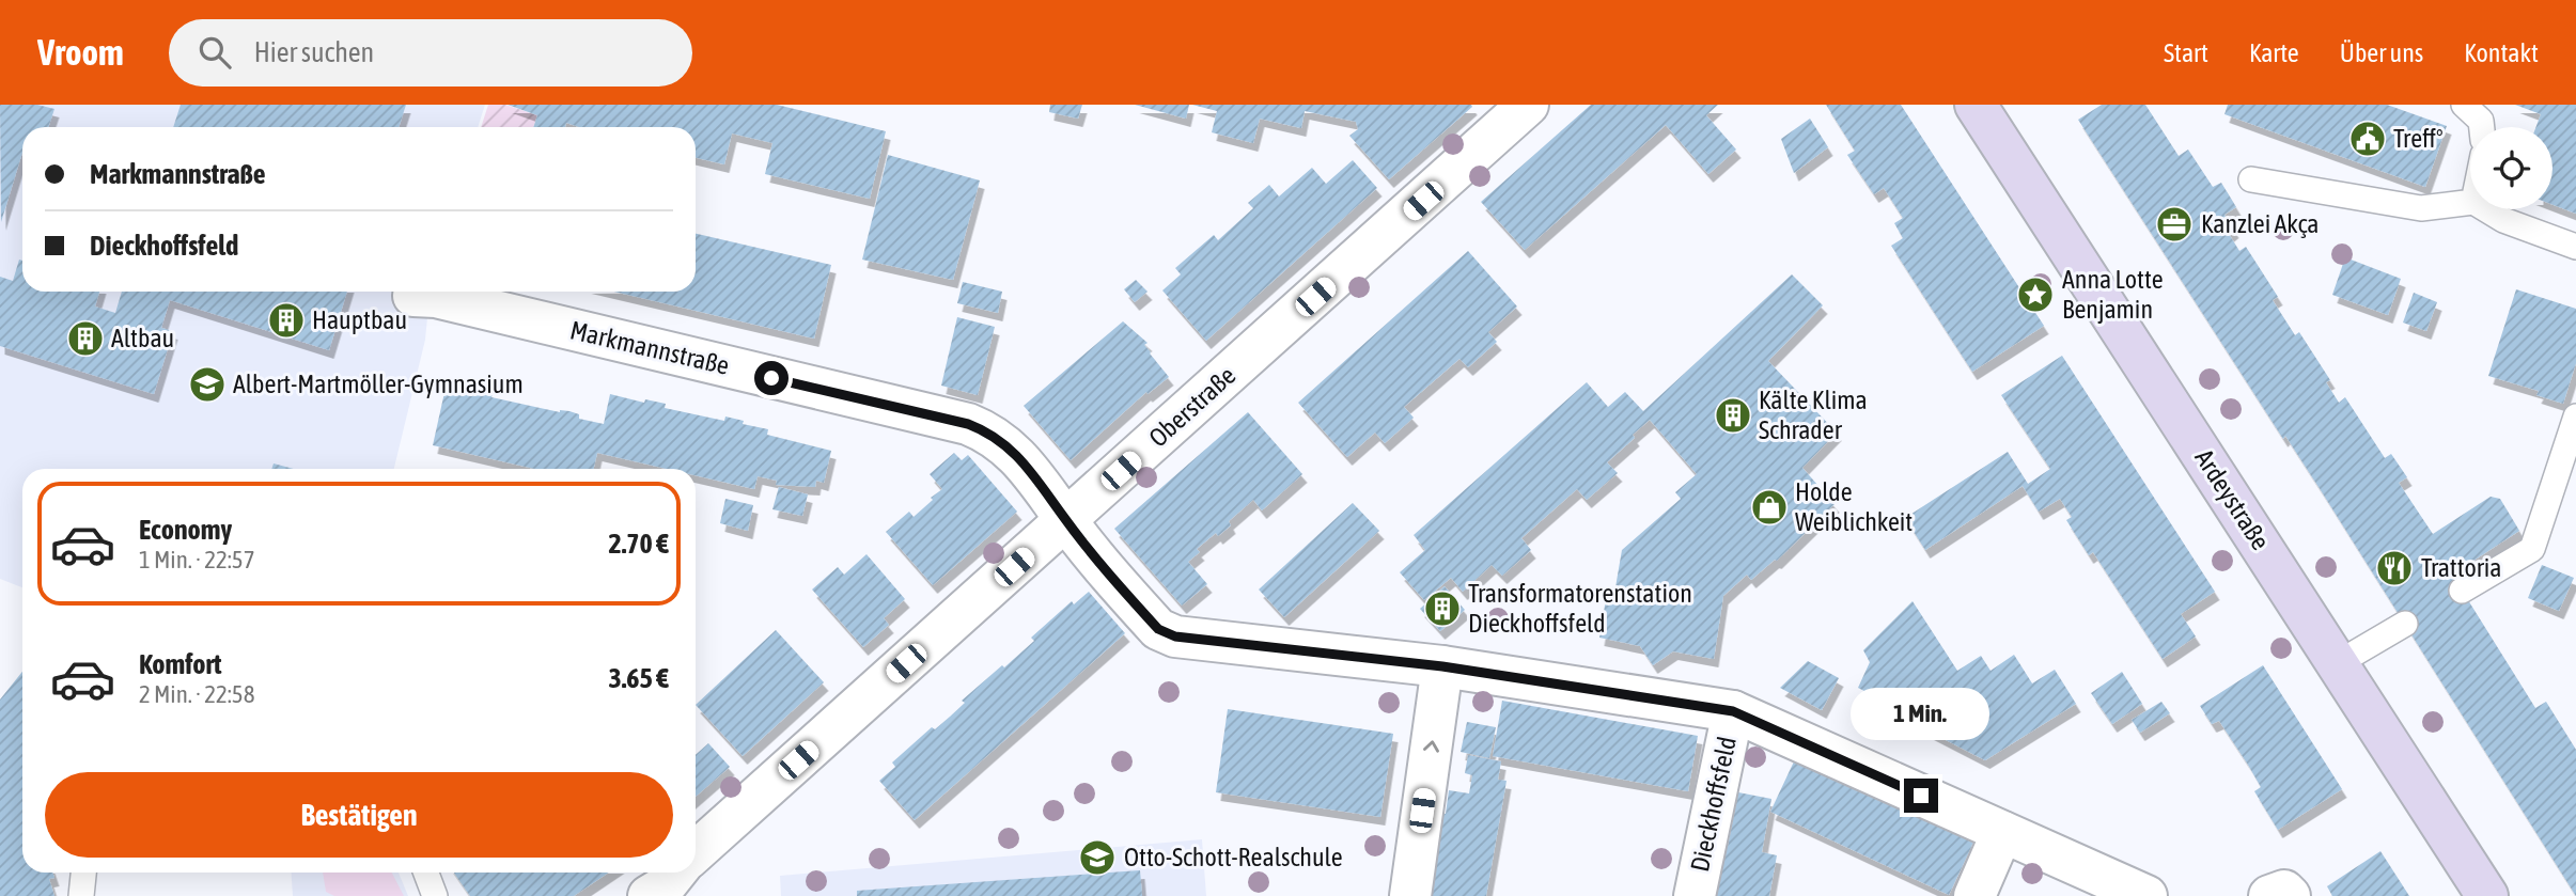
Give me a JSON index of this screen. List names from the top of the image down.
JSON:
{
  "streets": {
    "main road": ["Ardeystraße"],
    "street": ["Markmannstraße", "Oberstraße", "Dieckhoffsfeld"]
  },
  "crossings": [
    ["Markmannstraße", "Oberstraße"],
    ["Markmannstraße", "Dieckhoffsfeld"],
    ["Oberstraße", "Dieckhoffsfeld"]
  ],
  "places": {
    "public building": ["Treff°"],
    "office": ["Kanzlei Akça"],
    "place": ["Anna Lotte Benjamin"],
    "building": [
      "Hauptbau",
      "Altbau",
      "Kälte Klima Schrader",
      "Transformatorenstation Dieckhoffsfeld"
    ],
    "school or university": ["Albert-Martmöller-Gymnasium", "Otto-Schott-Realschule"],
    "shop": ["Holde Weiblichkeit"],
    "restaurant": ["Trattoria"]
  },
  "page": {
    "header": "Vroom",
    "search": "Hier suchen",
    "nav": [
      "Start",
      "Karte",
      "Über uns",
      "Kontakt"
    ],
    "banner": ["Markmannstraße", "Dieckhoffsfeld"],
    "list": [
      {
        "name": "Economy",
        "note": "1 Min. · 22:57",
        "value": "2.70 €"
      },
      {
        "name": "Komfort",
        "note": "2 Min. · 22:58",
        "value": "3.65 €"
      }
    ],
    "bubble": "1 Min.",
    "buttons": "Bestätigen"
  }
}
